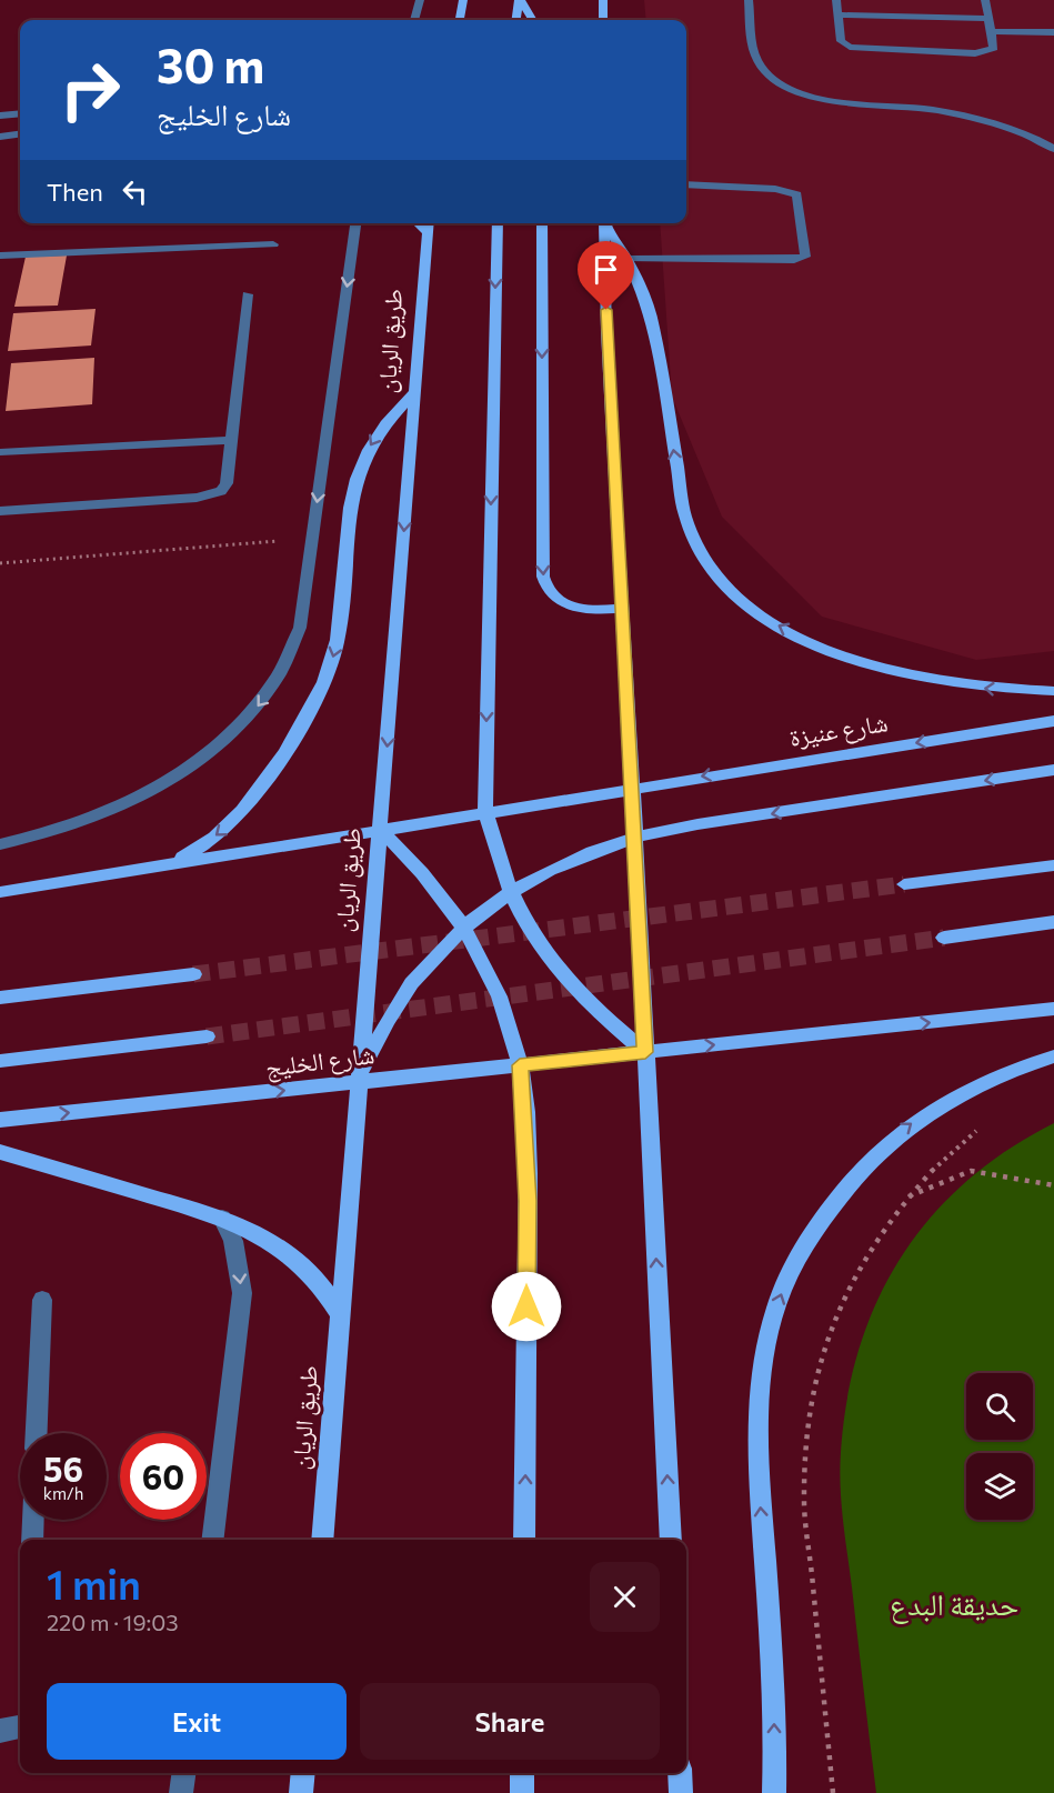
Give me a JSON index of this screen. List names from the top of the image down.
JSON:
{
  "streets": {
    "main road": ["طريق الريان", "شارع عنيزة", "شارع الخليج"]
  },
  "crossings": [
    ["طريق الريان", "شارع الخليج"]
  ],
  "one_way": ["طريق الريان"],
  "parks": ["حديقة البدع"],
  "page": {
    "turn": ["30 m", "شارع الخليج"],
    "then": "Then",
    "speed": "56 km/h",
    "limit": "60",
    "heading": ["1 min", "220 m · 19:03"],
    "buttons": ["Exit", "Share"]
  }
}
